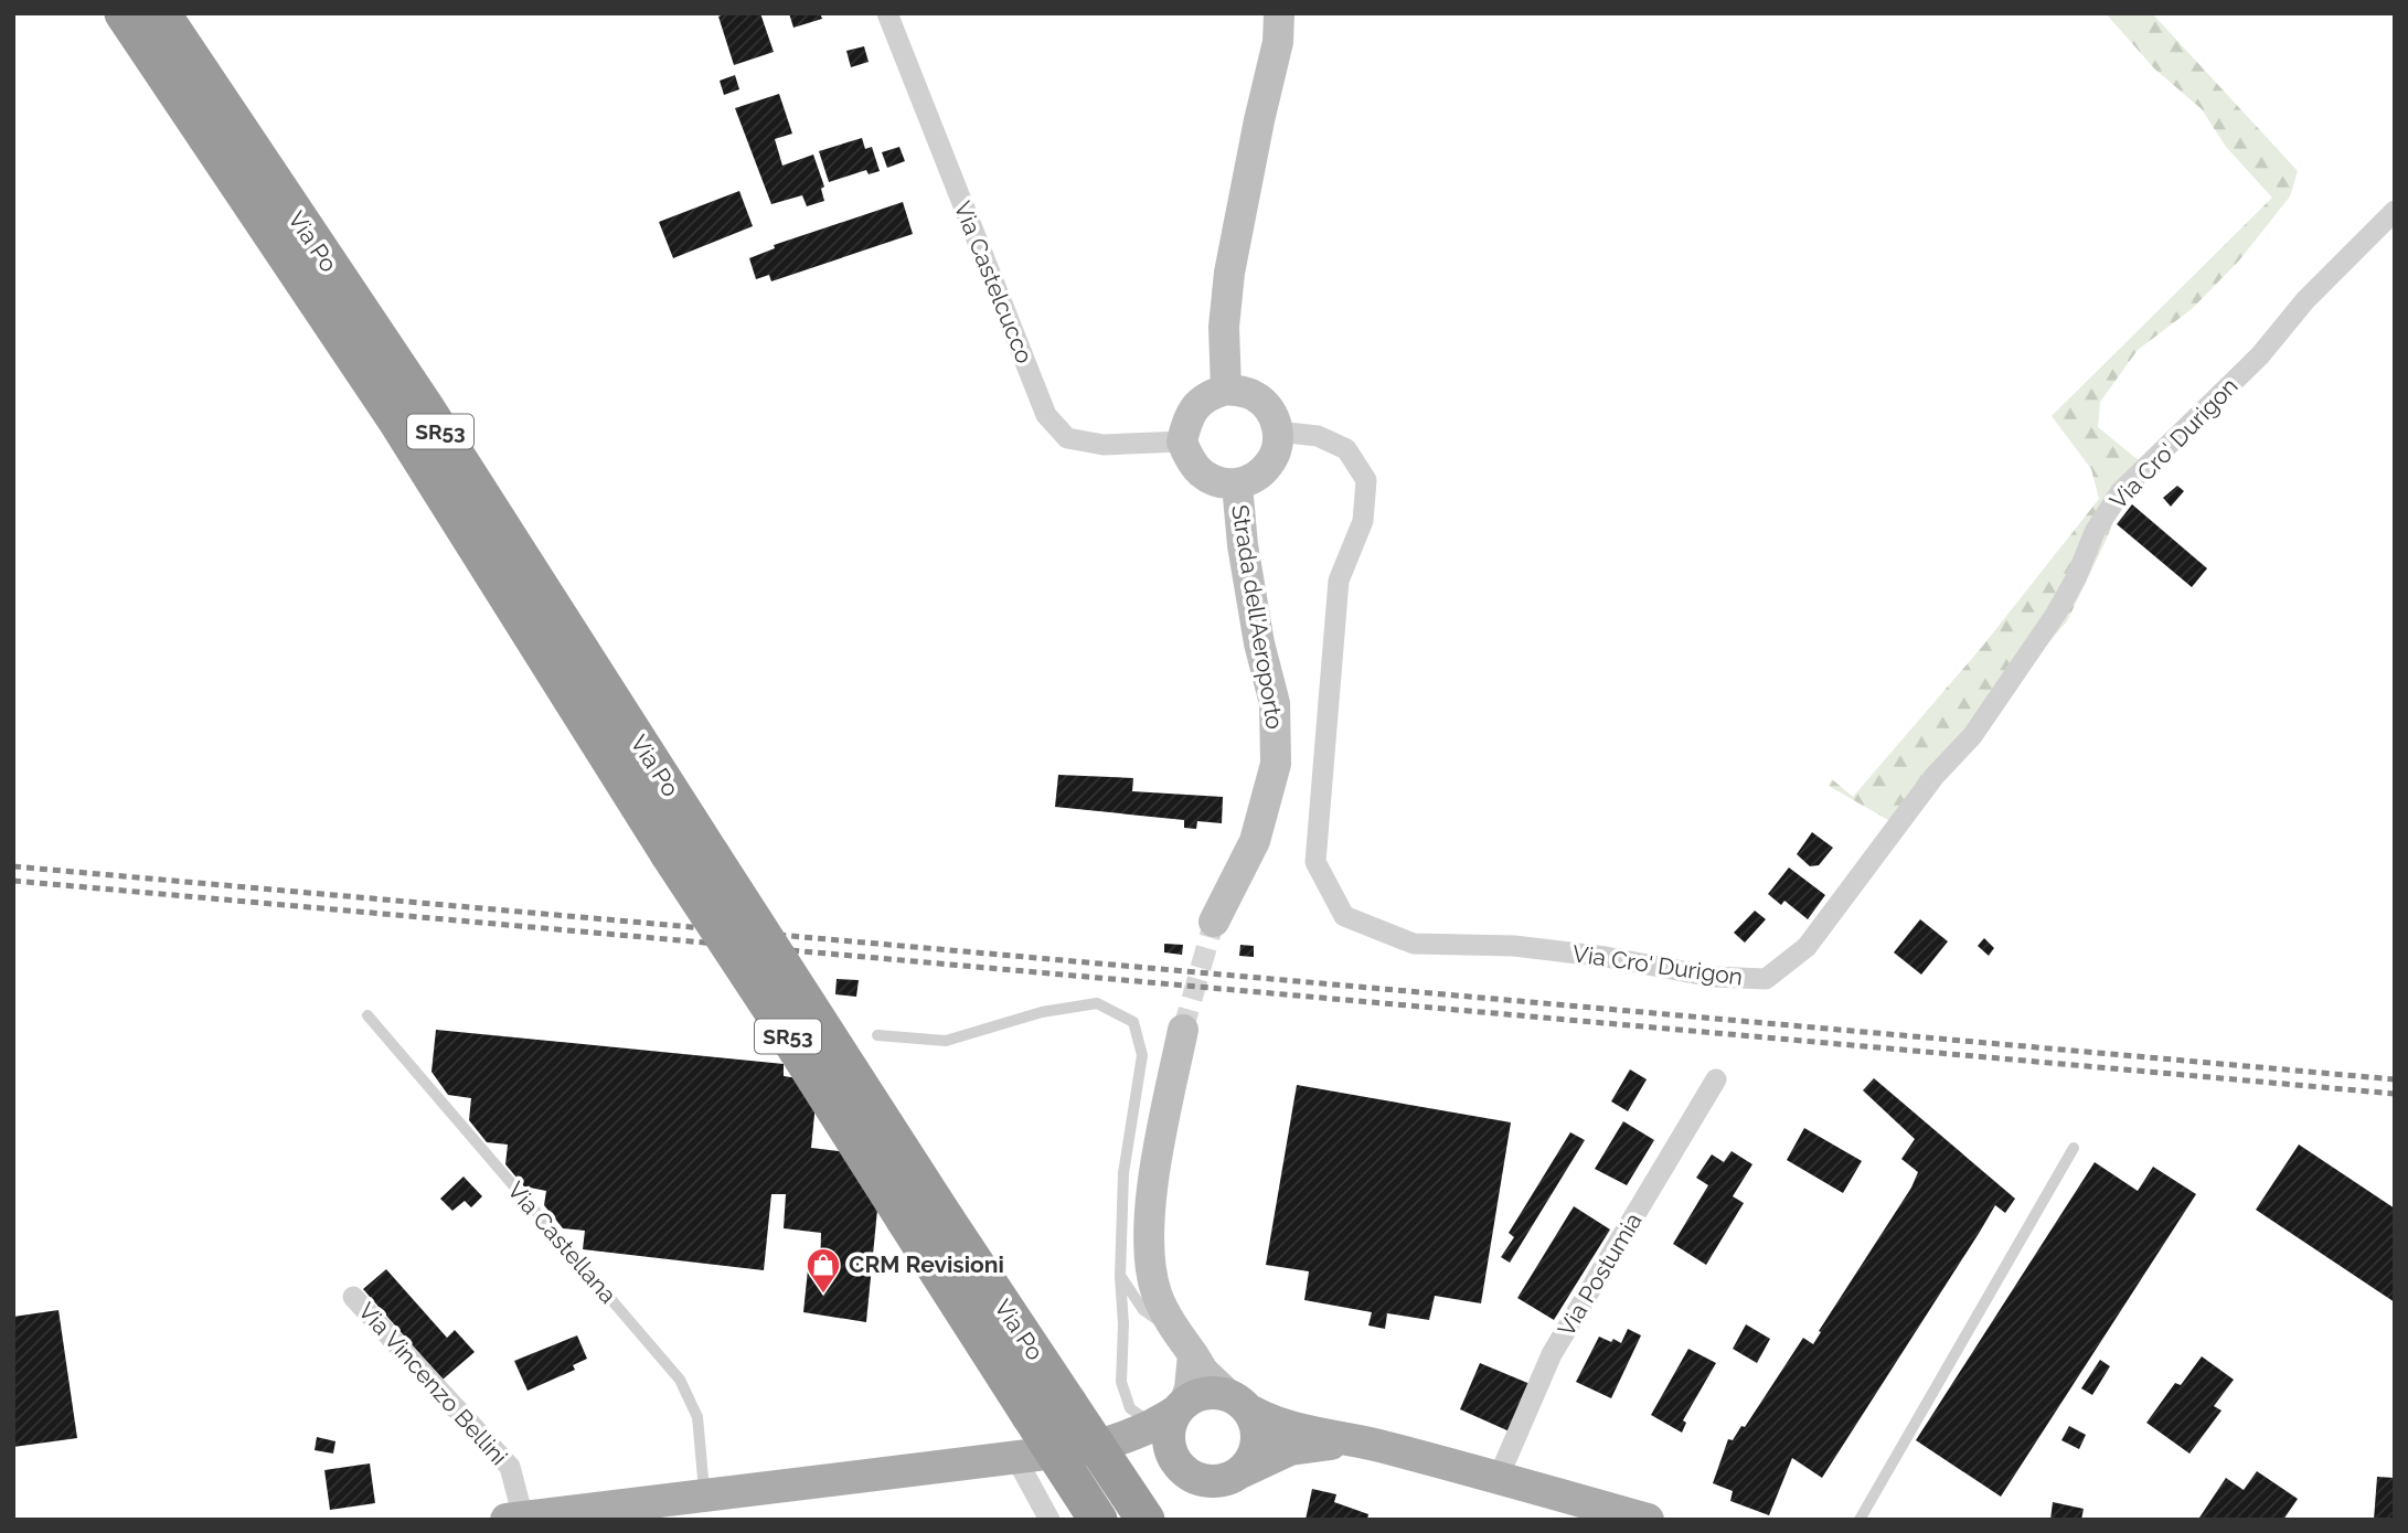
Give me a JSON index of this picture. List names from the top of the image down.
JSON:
{
  "streets": {
    "highway": ["Via Po", "SR53"],
    "street": [
      "Via Castelcucco",
      "Via Cro' Durigon",
      "Strada dell'Aeroporto",
      "Via Postumia",
      "Via Vincenzo Bellini"
    ],
    "lane": ["Via Castellana"]
  },
  "crossings": [
    ["Via Castelcucco", "Via Cro' Durigon"],
    ["Via Castelcucco", "Strada dell'Aeroporto"],
    ["Via Cro' Durigon", "Strada dell'Aeroporto"]
  ],
  "places": {
    "shop": ["CRM Revisioni"]
  }
}
